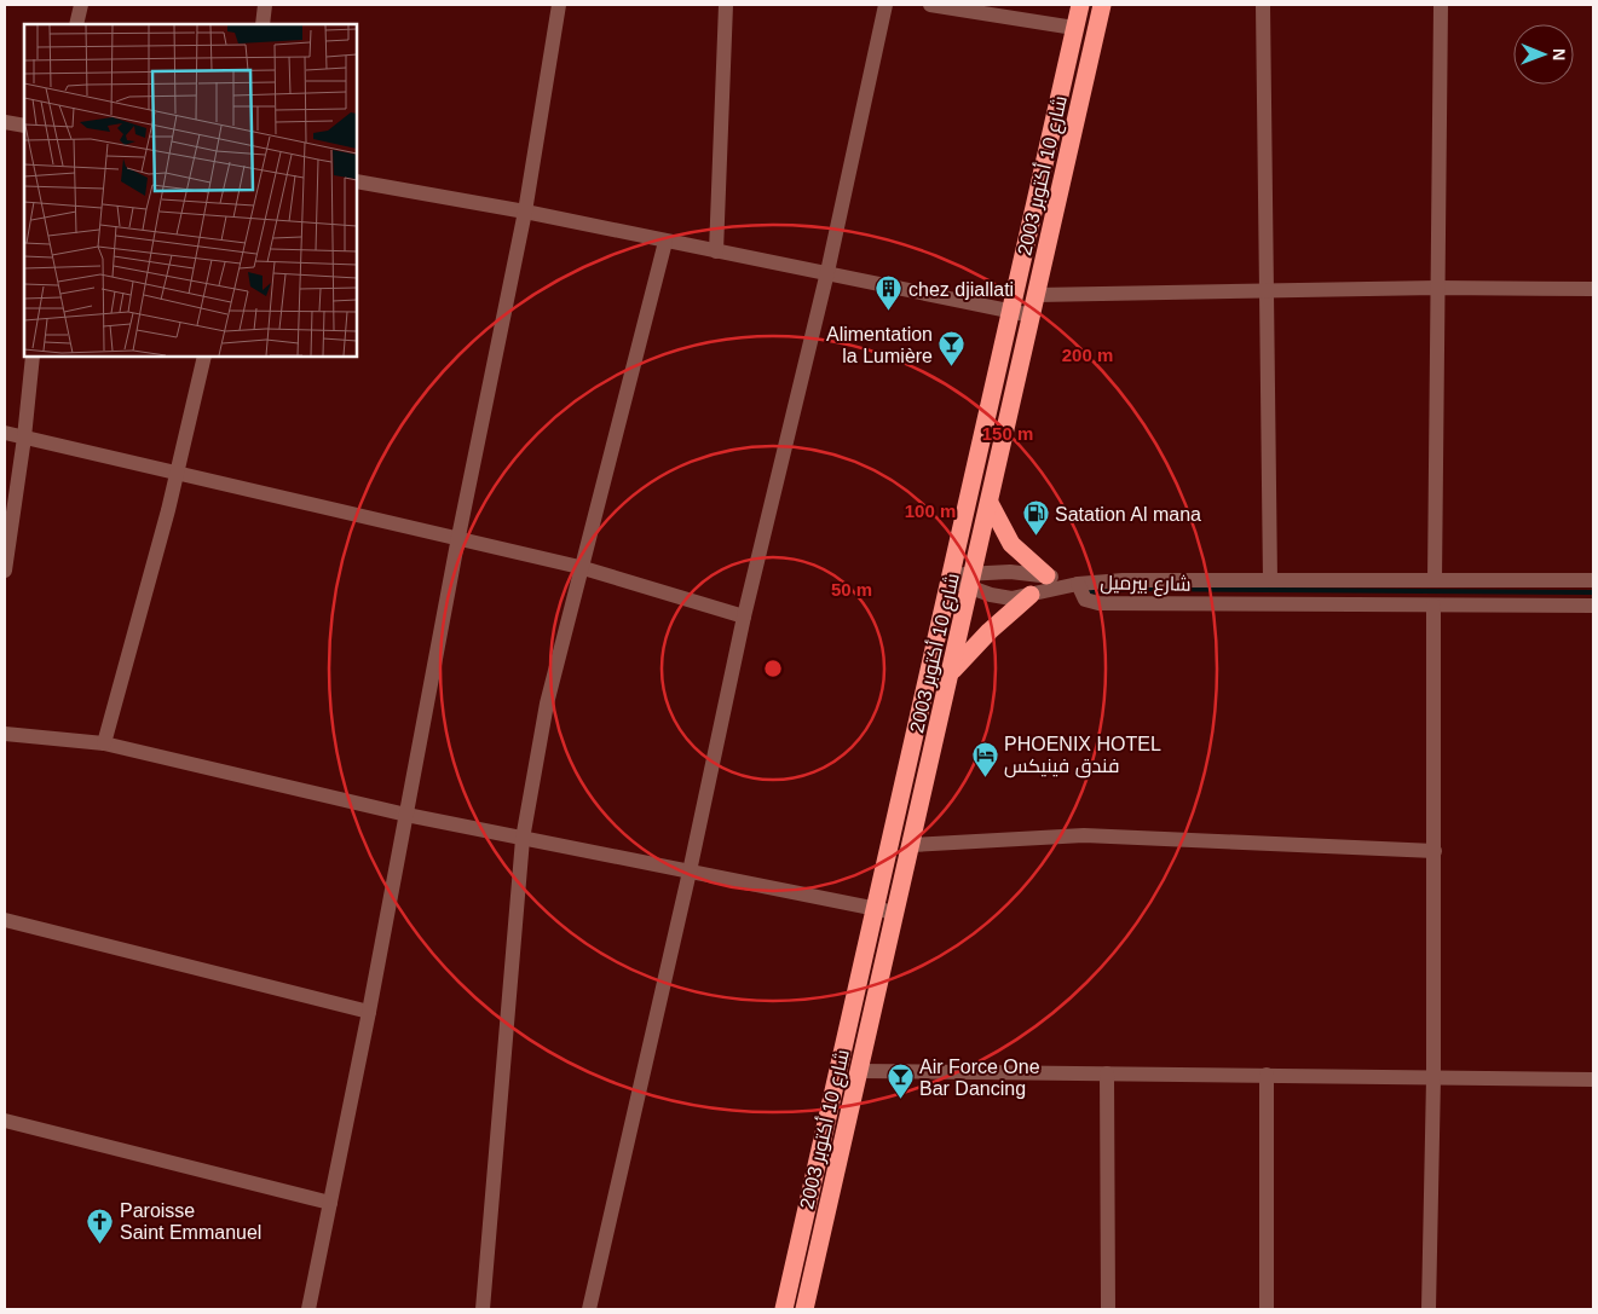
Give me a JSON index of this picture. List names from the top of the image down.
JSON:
{
  "streets": {
    "highway": ["شارع 10 أكتوبر 2003"],
    "street": ["شارع بيرميل"]
  },
  "places": {
    "building": ["chez djiallati"],
    "bar": ["Alimentation la Lumière", "Air Force One Bar Dancing"],
    "fuel station": ["Satation Al mana"],
    "hotel": ["PHOENIX HOTEL فندق فينيكس"],
    "church": ["Paroisse Saint Emmanuel"]
  },
  "north": "right",
  "rings": [
    "200 m",
    "150 m",
    "100 m",
    "50 m"
  ]
}
